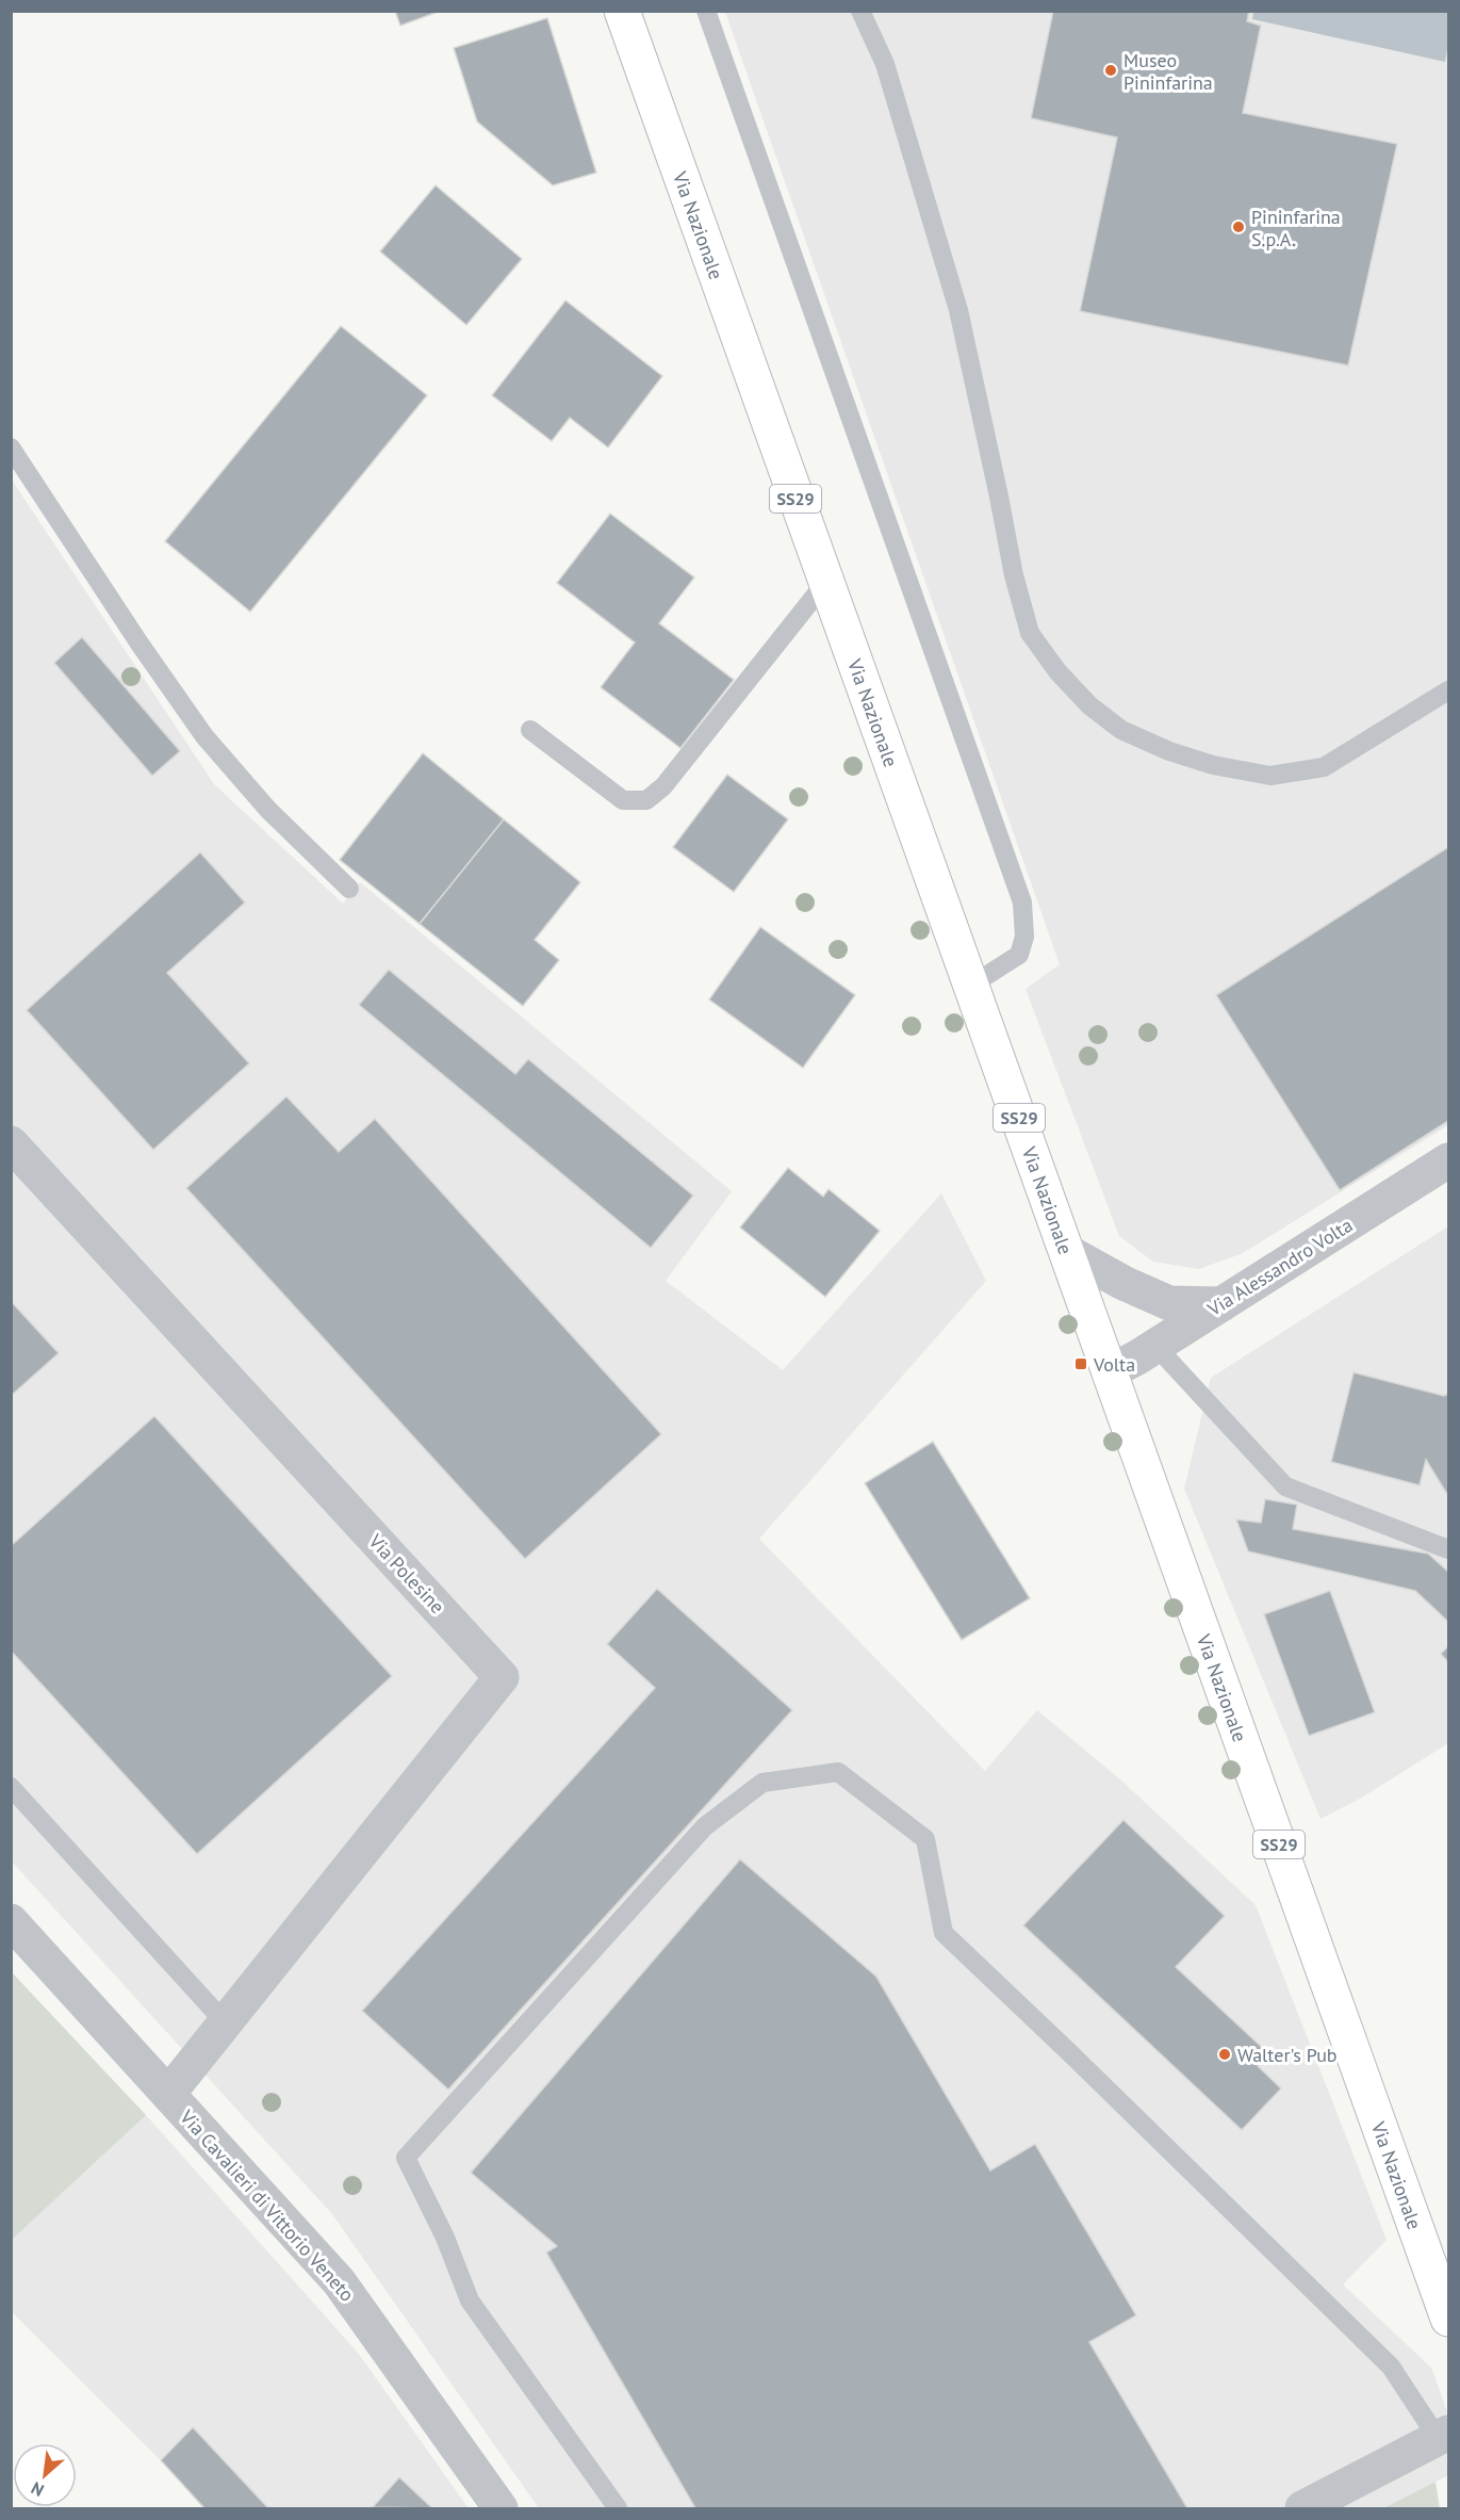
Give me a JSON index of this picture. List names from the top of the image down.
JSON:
{
  "streets": {
    "main road": ["Via Nazionale", "SS29"],
    "street": ["Via Alessandro Volta", "Via Polesine", "Via Cavalieri di Vittorio Veneto"]
  },
  "crossings": [
    ["Via Nazionale", "Via Alessandro Volta"],
    ["Via Polesine", "Via Cavalieri di Vittorio Veneto"]
  ],
  "places": {
    "other": ["Museo Pininfarina", "Pininfarina S.p.A.", "Walter's Pub"],
    "transit": ["Volta"]
  },
  "north": "bottom left"
}
